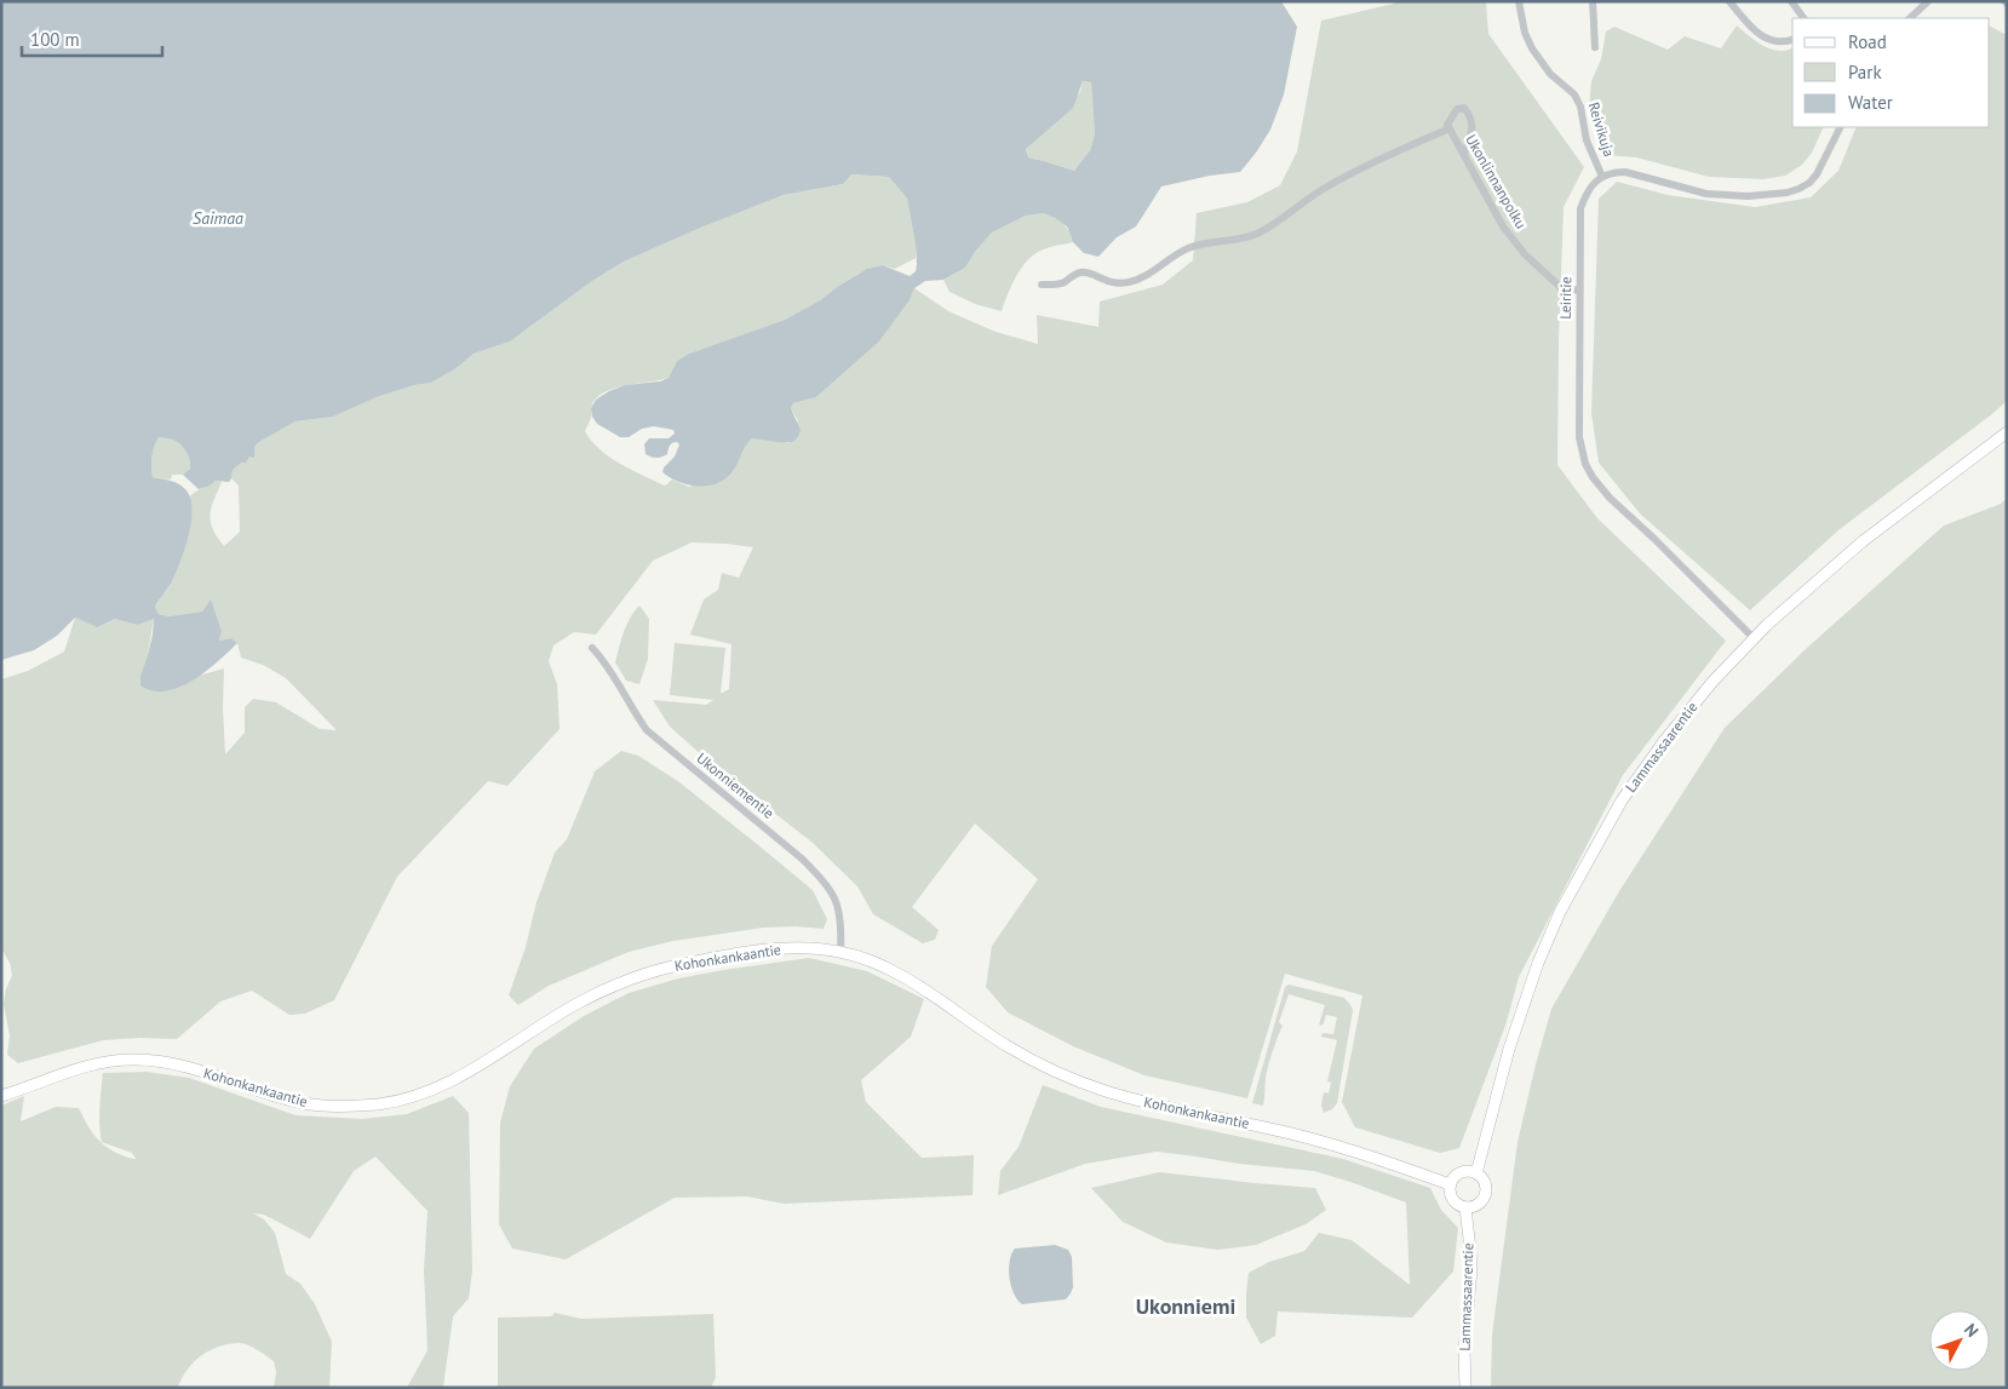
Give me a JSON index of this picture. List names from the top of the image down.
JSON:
{
  "streets": {
    "street": [
      "Reivikuja",
      "Ukonlinnanpolku",
      "Leiritie",
      "Lammassaarentie",
      "Ukonniementie",
      "Kohonkankaantie"
    ]
  },
  "crossings": [
    ["Reivikuja", "Leiritie"],
    ["Ukonlinnanpolku", "Leiritie"],
    ["Leiritie", "Lammassaarentie"],
    ["Lammassaarentie", "Kohonkankaantie"],
    ["Ukonniementie", "Kohonkankaantie"]
  ],
  "districts": ["Ukonniemi"],
  "water": ["Saimaa"],
  "legend": ["Road", "Park", "Water"],
  "scale_bar": "100 m",
  "north": "top right"
}
